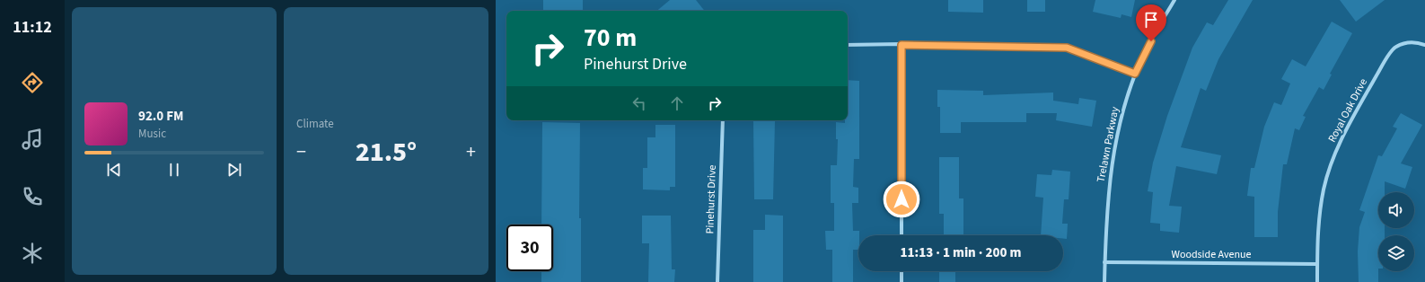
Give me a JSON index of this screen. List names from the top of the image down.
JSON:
{
  "streets": {
    "street": [
      "Royal Oak Drive",
      "Trelawn Parkway",
      "Pinehurst Drive",
      "Woodside Avenue"
    ]
  },
  "crossings": [
    ["Royal Oak Drive", "Woodside Avenue"],
    ["Trelawn Parkway", "Woodside Avenue"]
  ],
  "page": {
    "tabs": "11:12",
    "tile": "Climate",
    "turn": ["70 m", "Pinehurst Drive"],
    "song": ["92.0 FM", "Music"],
    "heat": ["−", "21.5°", "+"],
    "limit": "30",
    "trip": "11:13 · 1 min · 200 m"
  }
}
